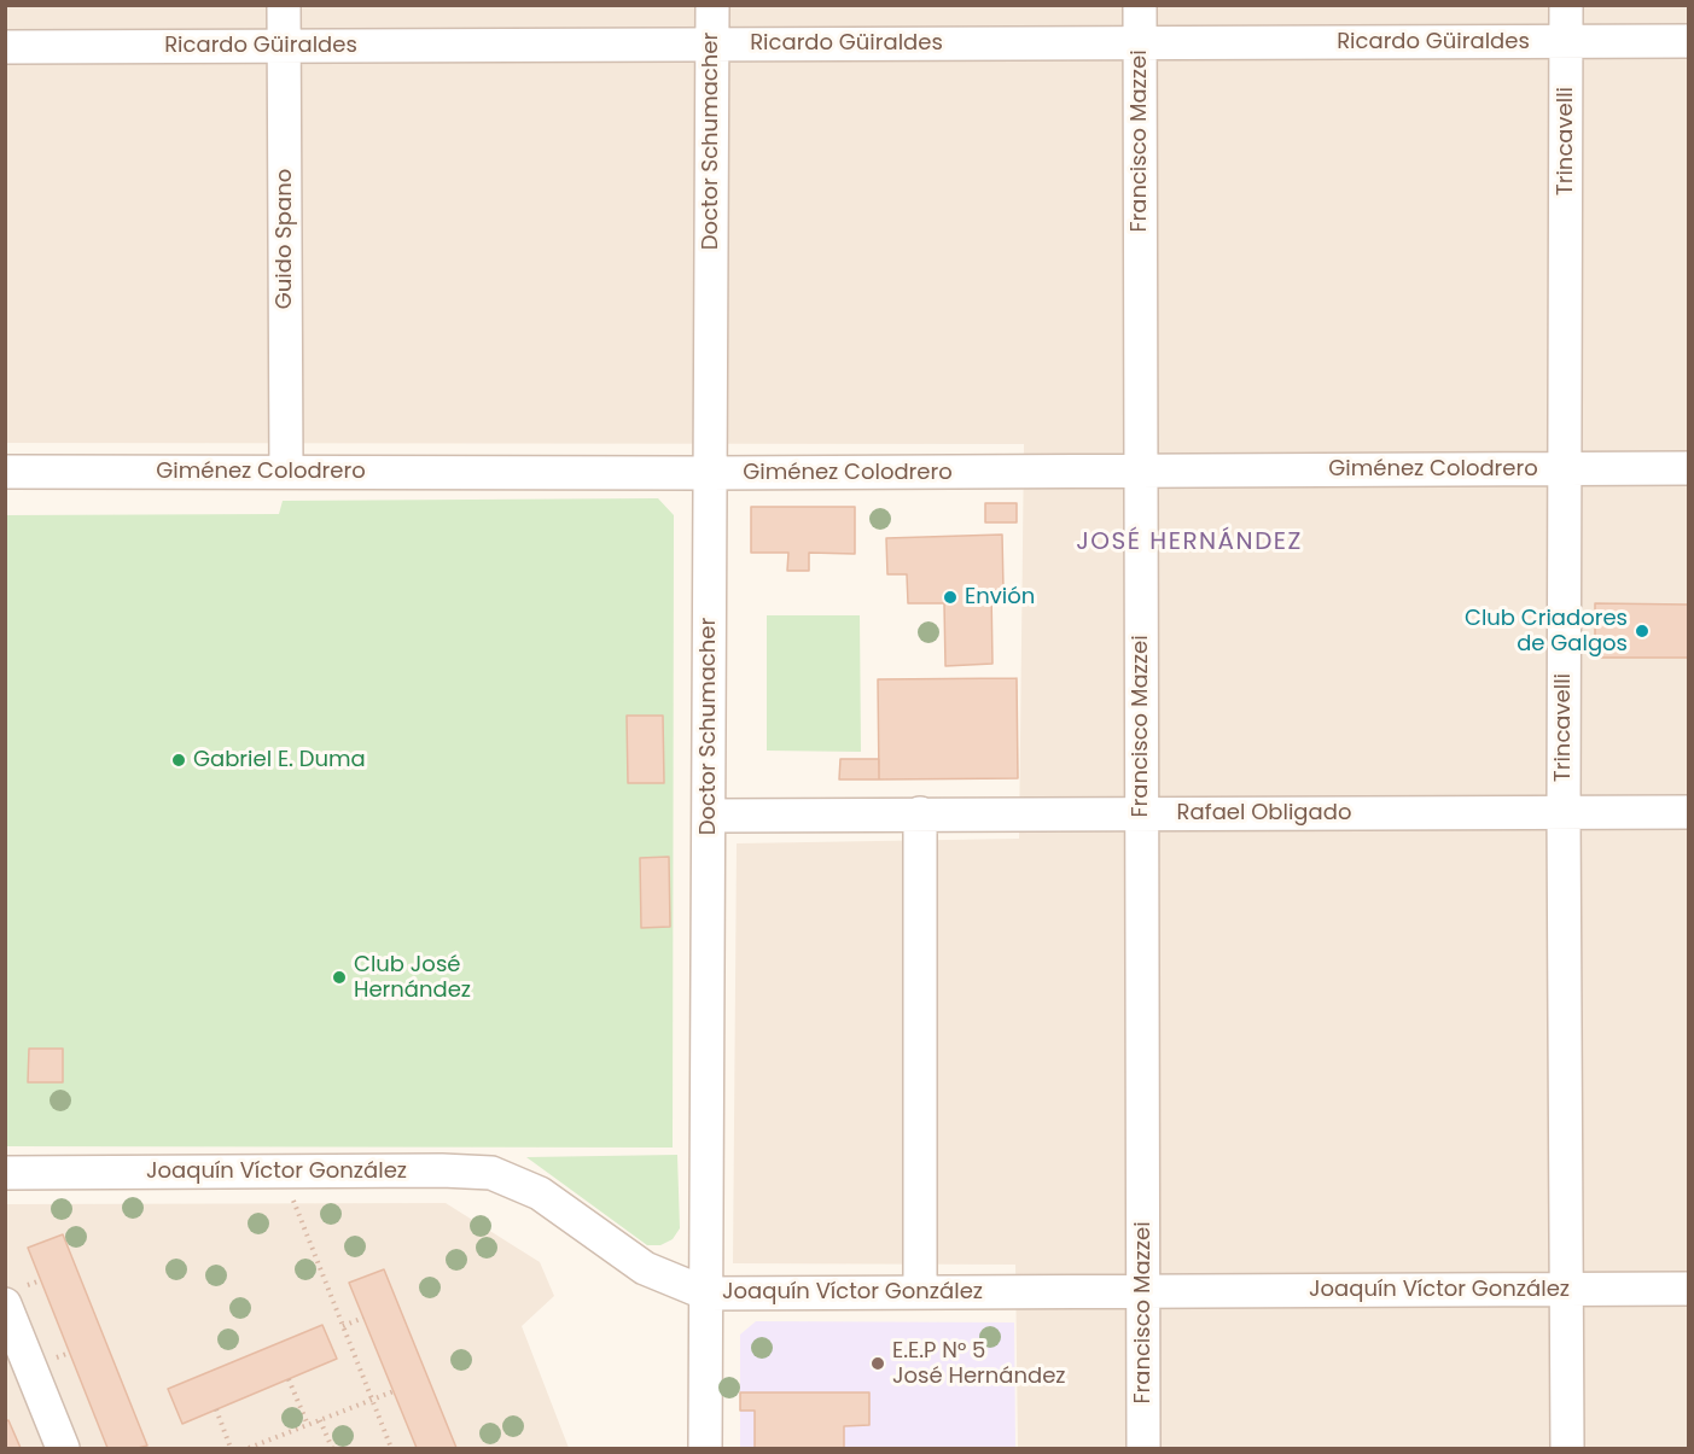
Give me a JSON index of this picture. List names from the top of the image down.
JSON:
{
  "streets": {
    "street": [
      "Ricardo Güiraldes",
      "Doctor Schumacher",
      "Francisco Mazzei",
      "Trincavelli",
      "Guido Spano",
      "Giménez Colodrero",
      "Rafael Obligado",
      "Joaquín Víctor González"
    ]
  },
  "crossings": [
    ["Ricardo Güiraldes", "Doctor Schumacher"],
    ["Ricardo Güiraldes", "Francisco Mazzei"],
    ["Ricardo Güiraldes", "Trincavelli"],
    ["Ricardo Güiraldes", "Guido Spano"],
    ["Doctor Schumacher", "Giménez Colodrero"],
    ["Doctor Schumacher", "Rafael Obligado"],
    ["Doctor Schumacher", "Joaquín Víctor González"],
    ["Francisco Mazzei", "Giménez Colodrero"],
    ["Francisco Mazzei", "Rafael Obligado"],
    ["Francisco Mazzei", "Joaquín Víctor González"],
    ["Trincavelli", "Giménez Colodrero"],
    ["Trincavelli", "Rafael Obligado"],
    ["Trincavelli", "Joaquín Víctor González"],
    ["Guido Spano", "Giménez Colodrero"]
  ],
  "districts": ["JOSÉ HERNÁNDEZ"],
  "places": [
    "Envión",
    "Club Criadores de Galgos",
    "Gabriel E. Duma",
    "Club José Hernández",
    "E.E.P N° 5 José Hernández"
  ]
}
